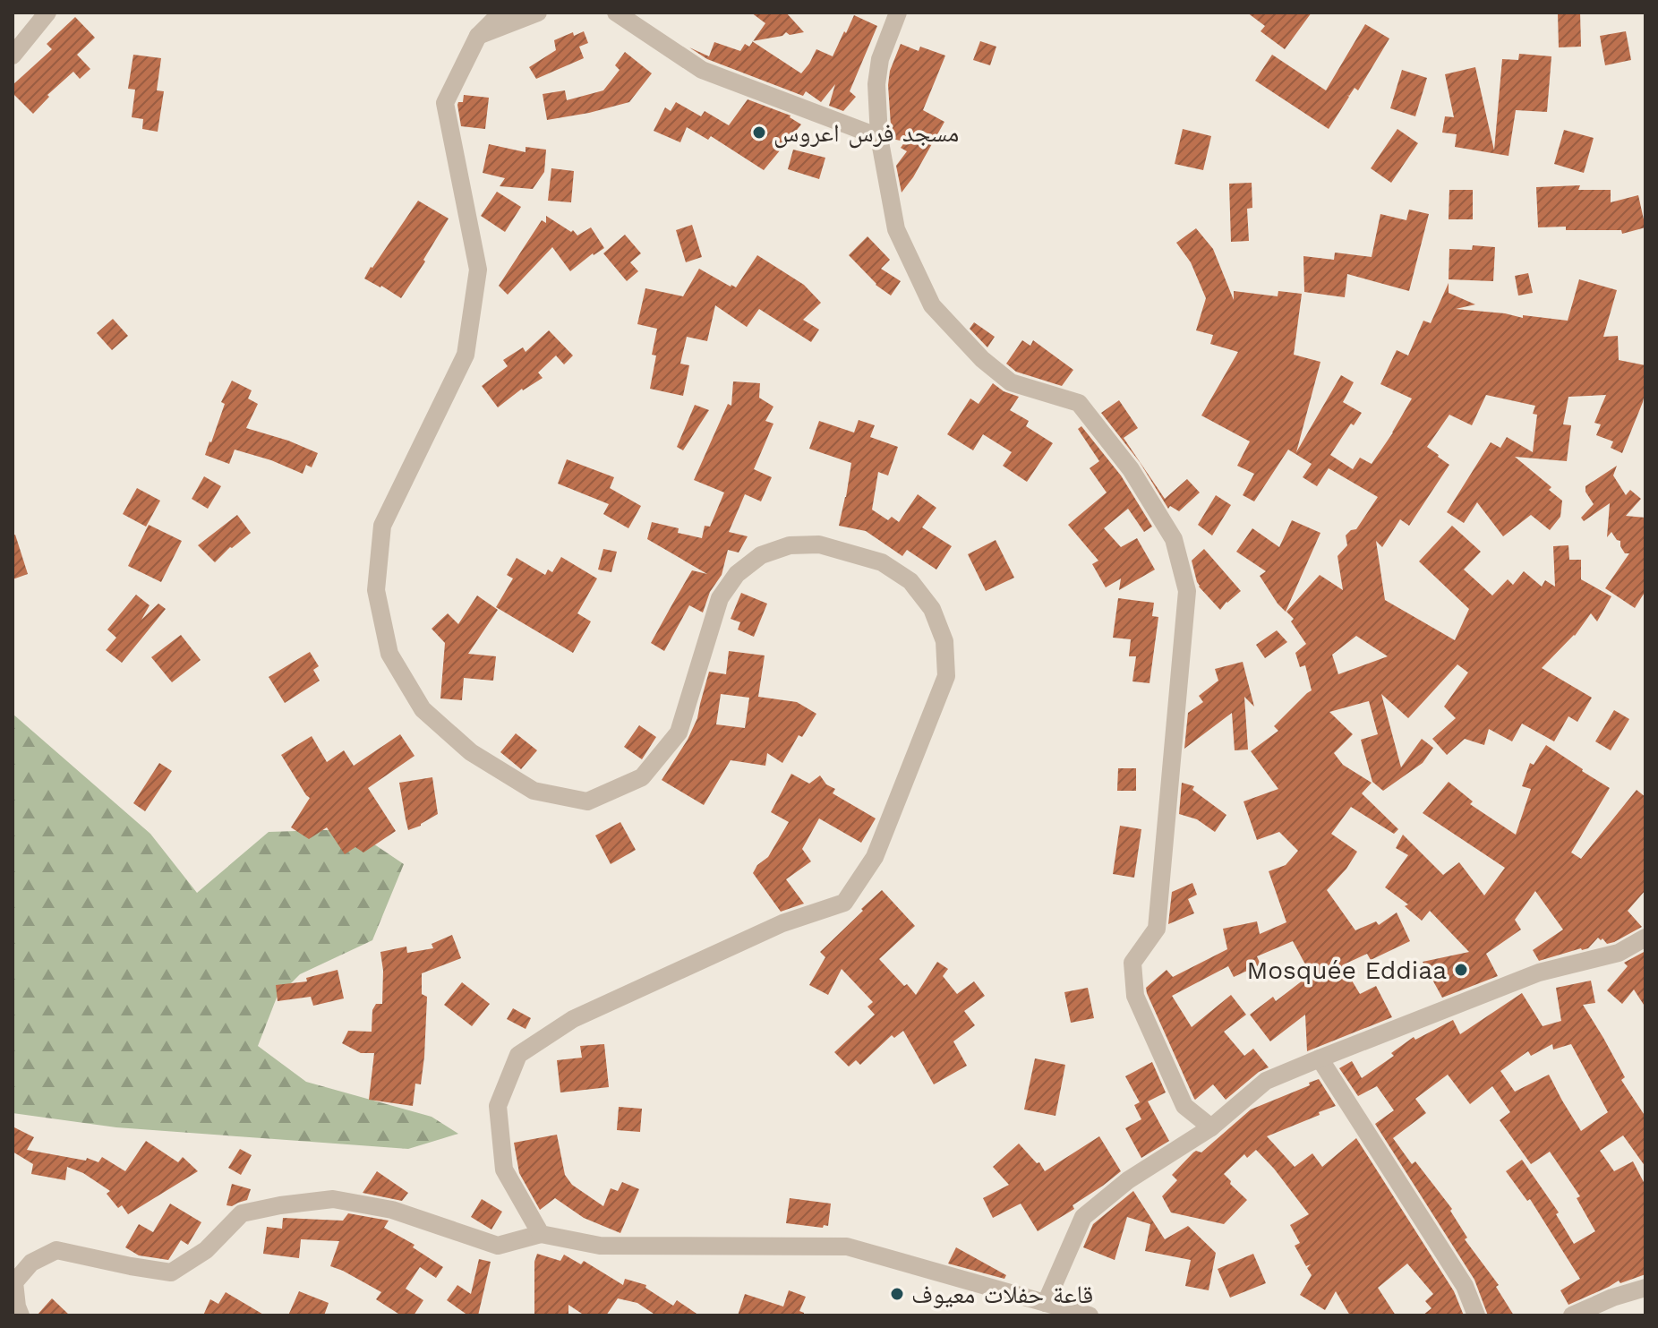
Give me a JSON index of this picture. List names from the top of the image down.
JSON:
{
  "places": ["مسجد فرس اعروس", "Mosquée Eddiaa", "قاعة حفلات معيوف"]
}
